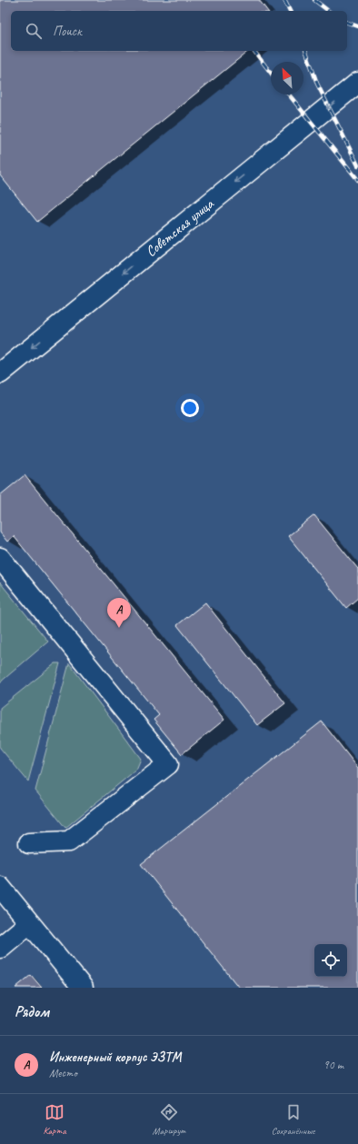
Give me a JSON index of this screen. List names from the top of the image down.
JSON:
{
  "streets": {
    "main road": ["Советская улица"]
  },
  "one_way": ["Советская улица"],
  "north": "top left",
  "page": {
    "search": "Поиск",
    "pins": "A",
    "heading": "Рядом",
    "list": [
      {
        "mark": "A",
        "name": "Инженерный корпус ЭЗТМ",
        "note": "Место",
        "value": "90 m"
      }
    ],
    "nav": ["Карта", "Маршрут", "Сохранённые"]
  }
}
